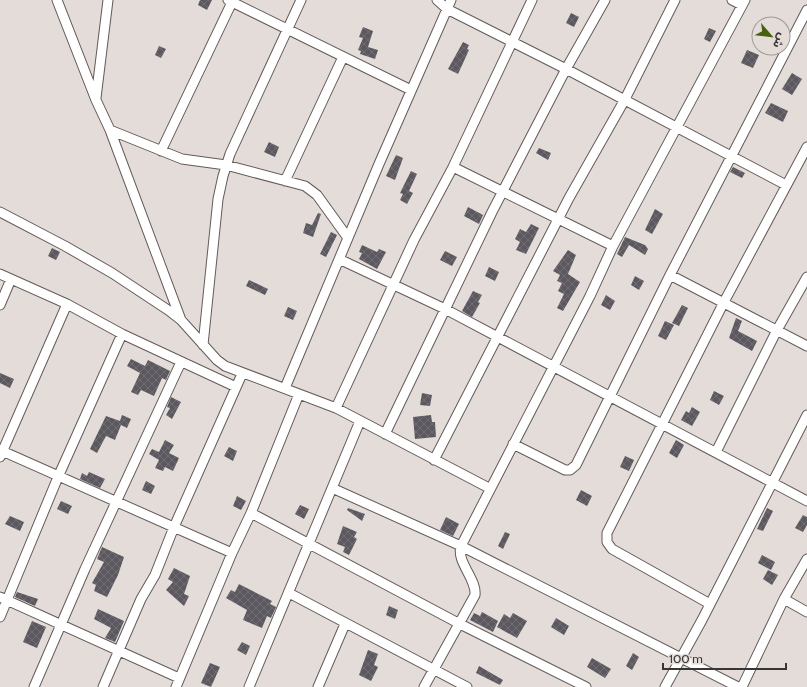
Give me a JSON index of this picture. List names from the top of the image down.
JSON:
{
  "scale_bar": "100 m",
  "north": "bottom right"
}
